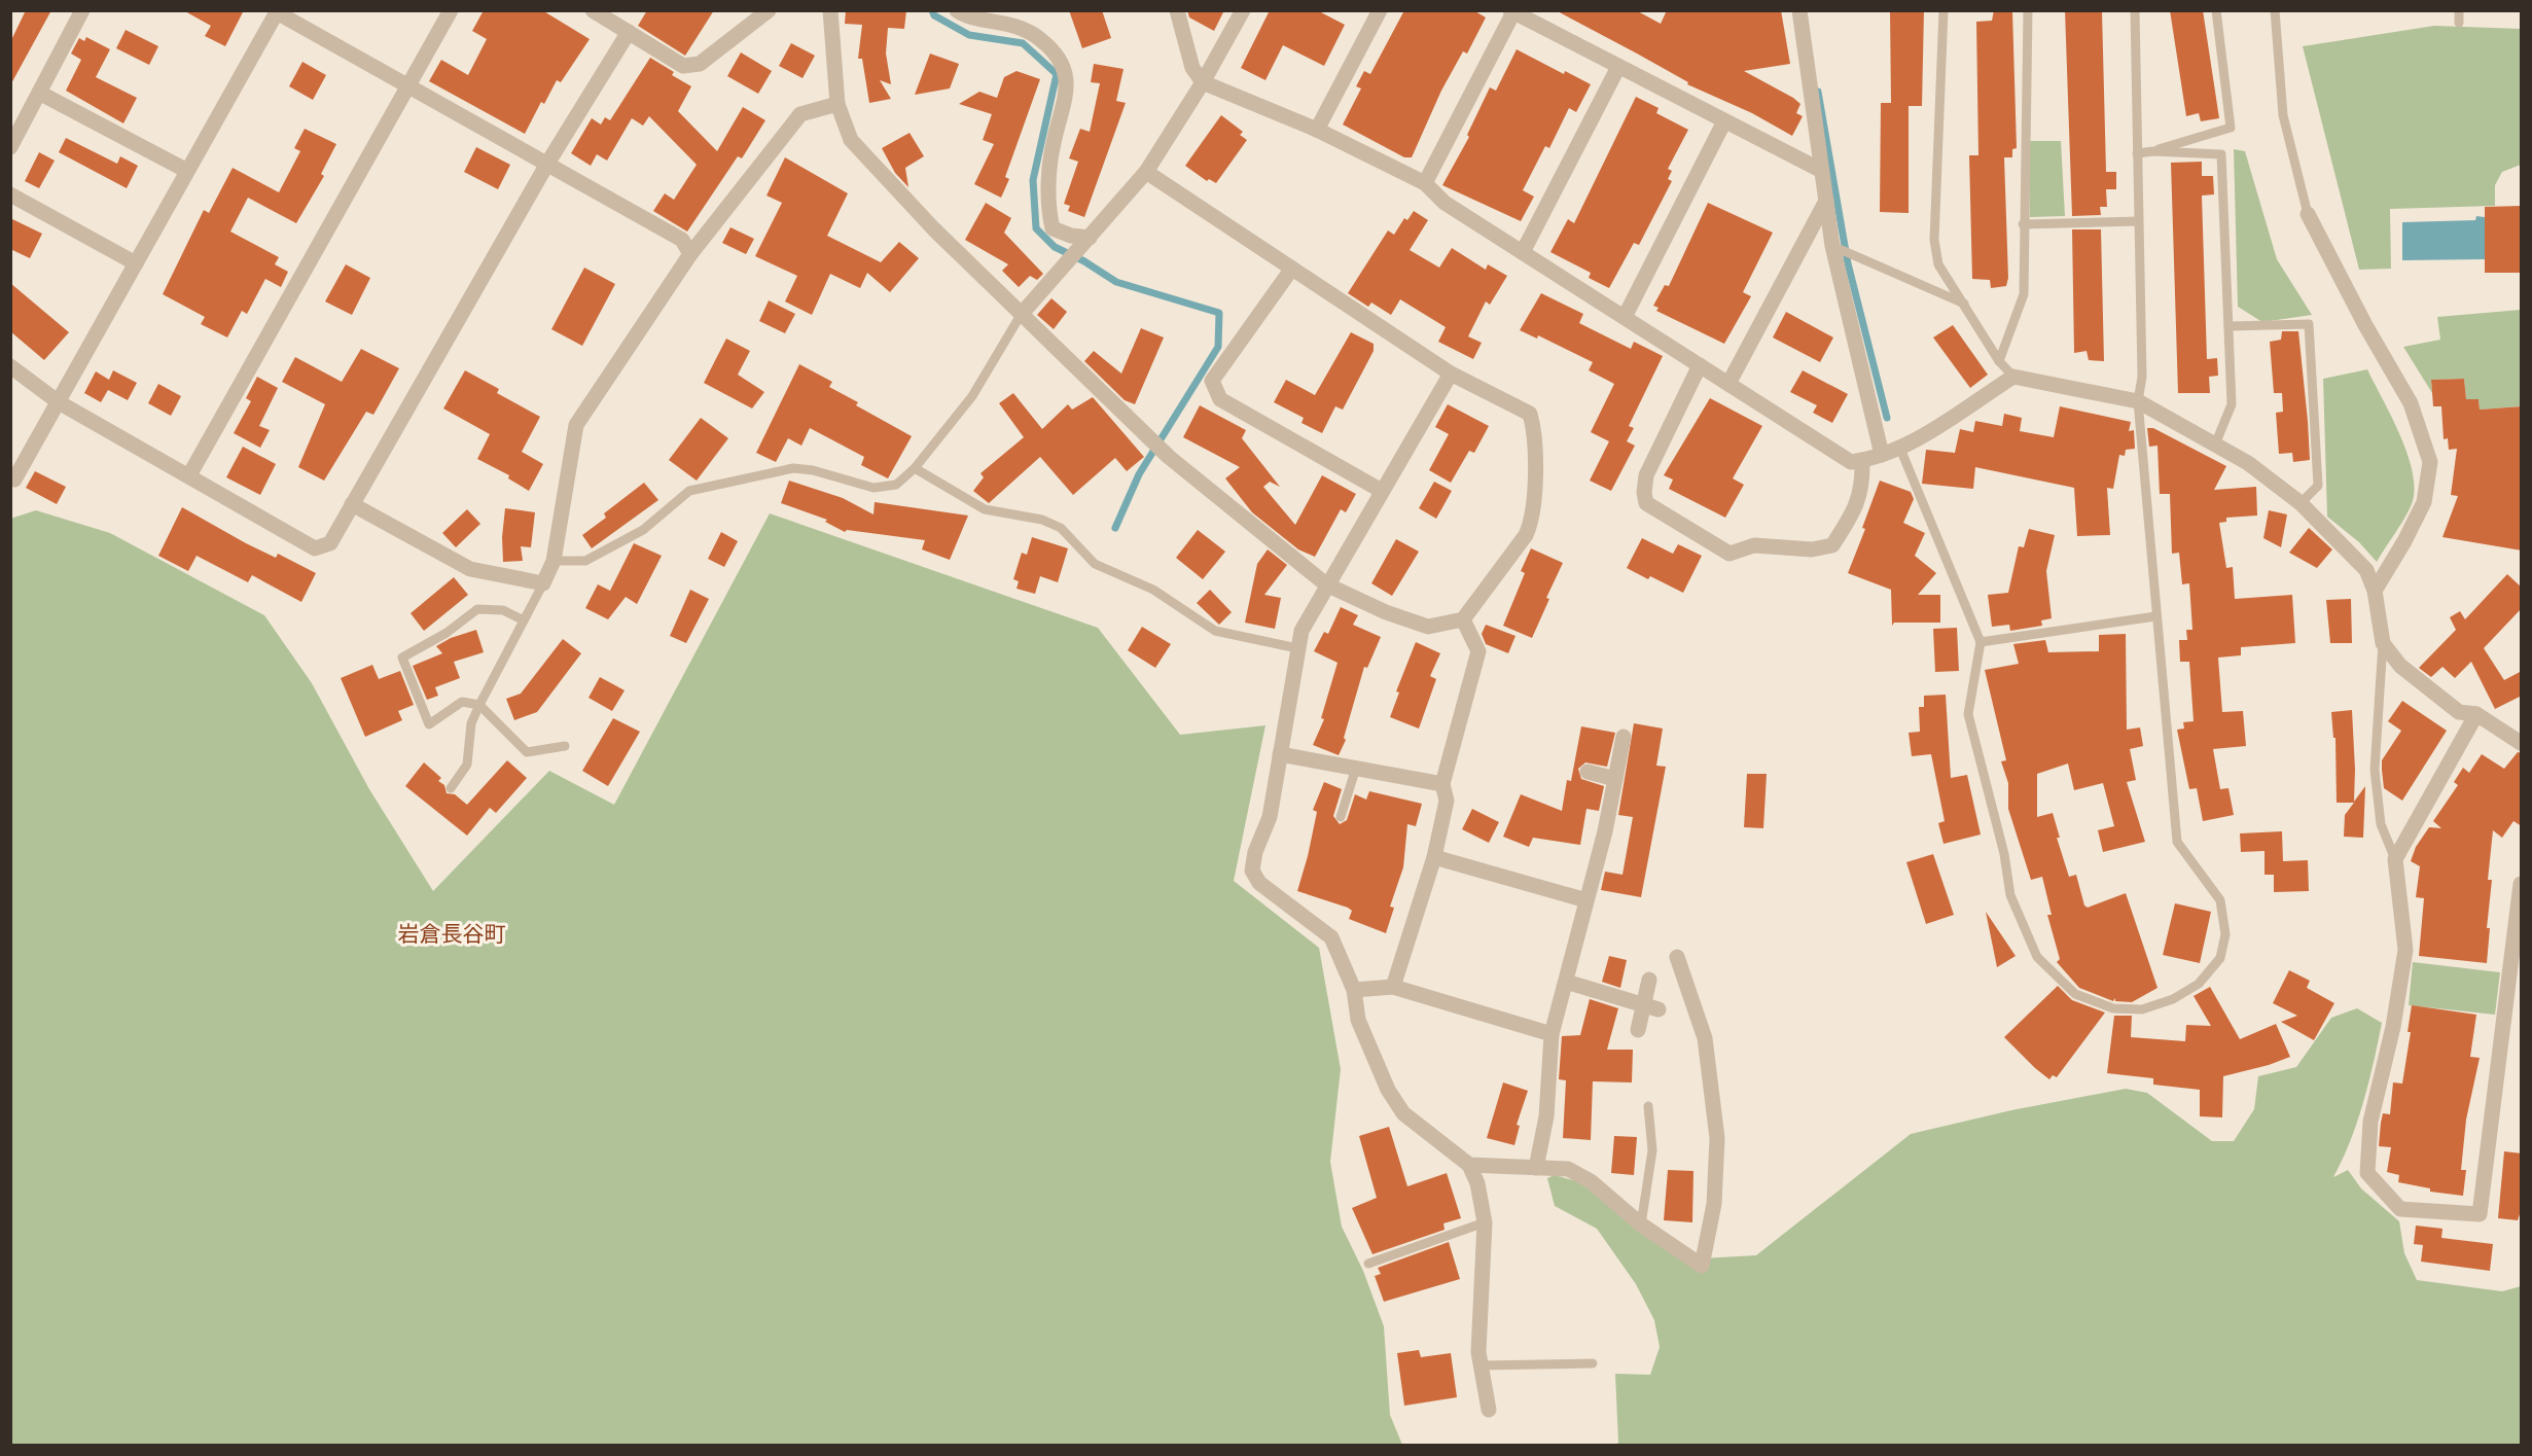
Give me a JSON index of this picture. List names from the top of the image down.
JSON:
{
  "districts": ["岩倉長谷町"]
}
